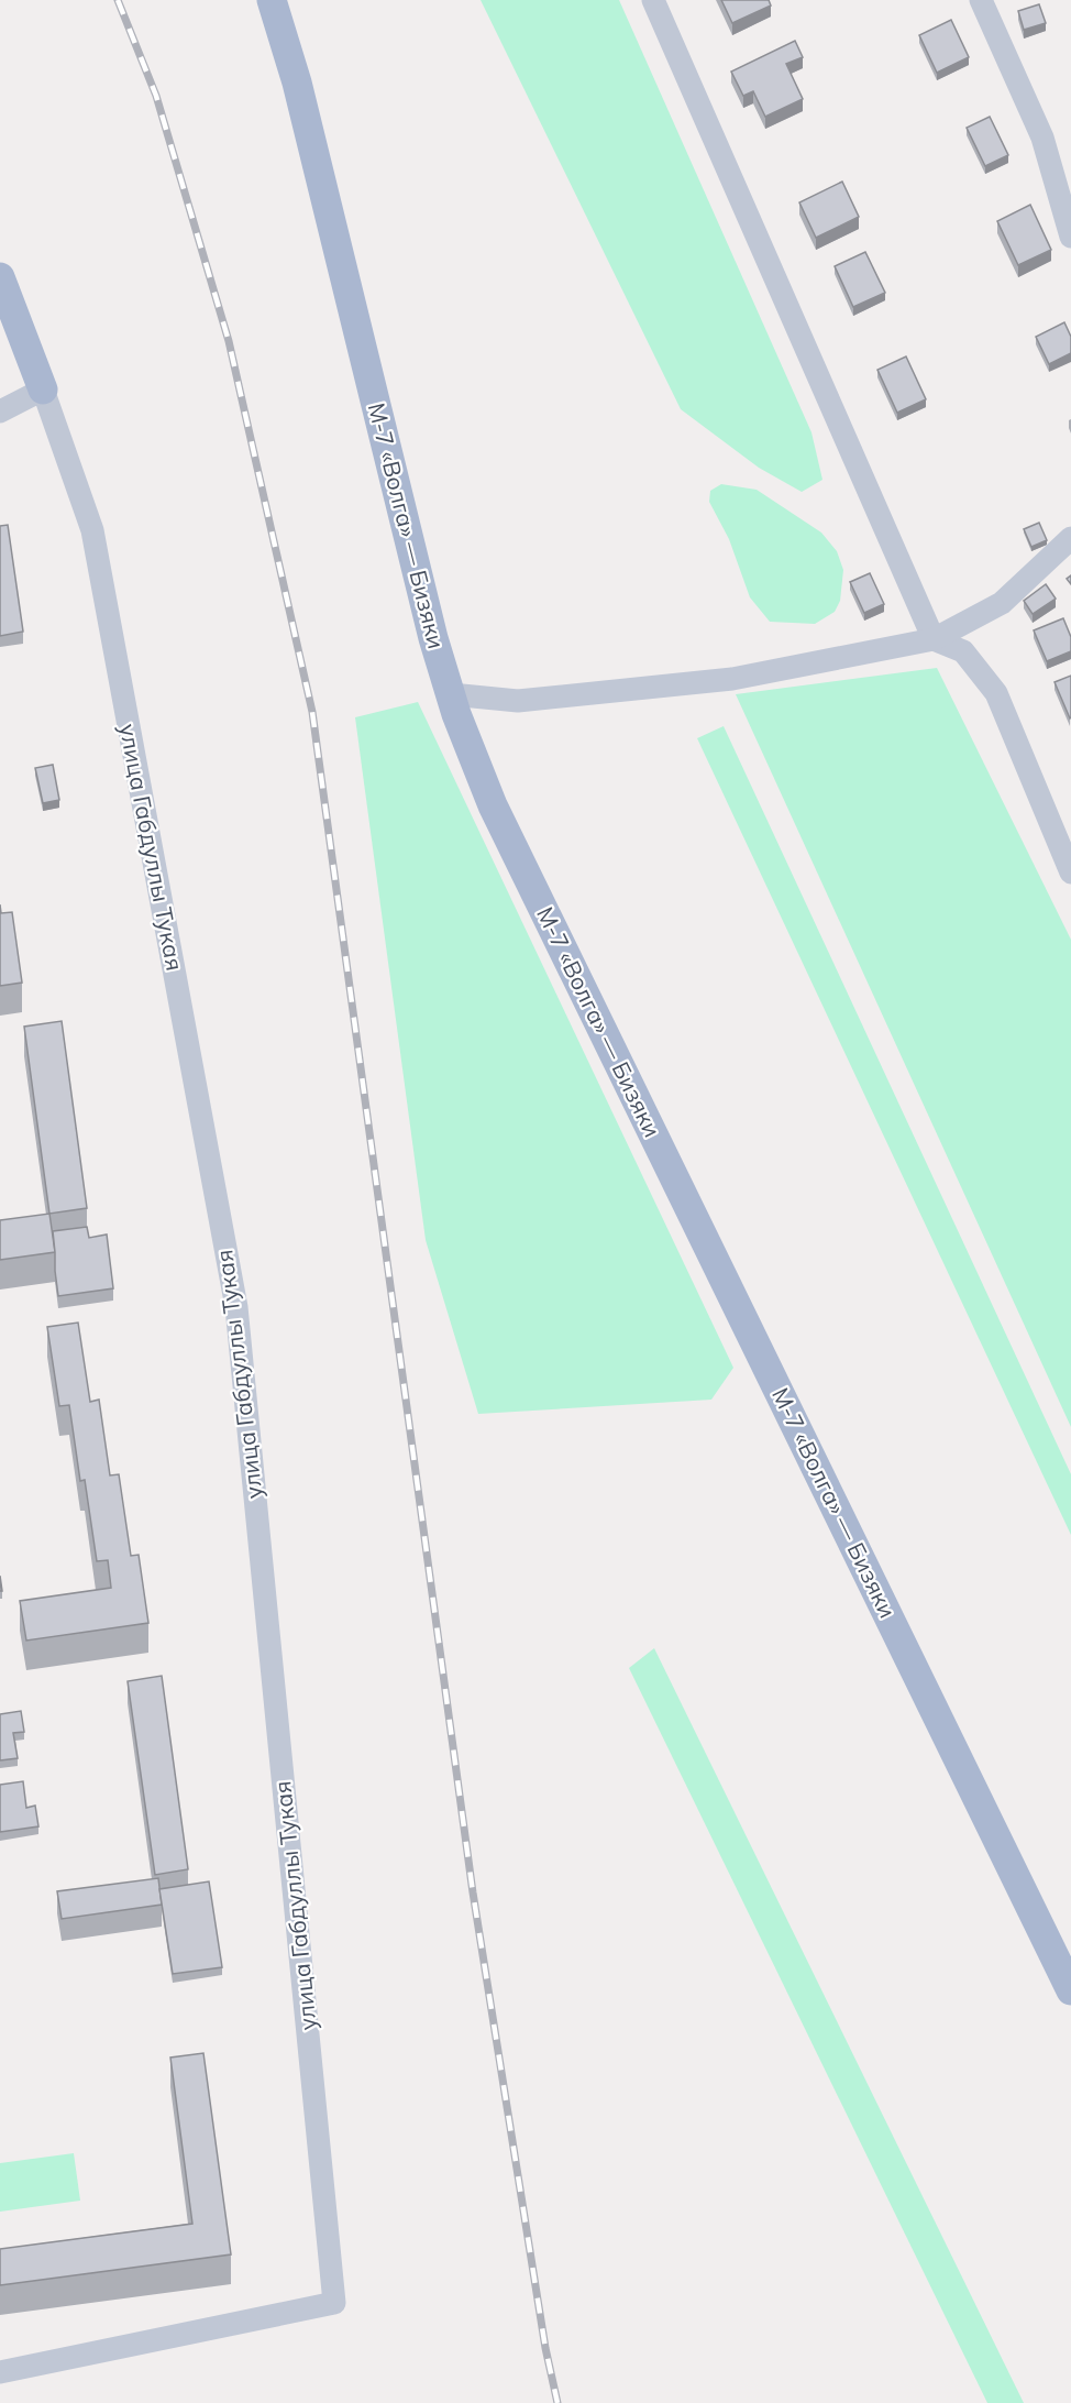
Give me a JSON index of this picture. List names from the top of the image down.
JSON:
{
  "streets": {
    "main road": ["М-7 «Волга» — Бизяки"],
    "street": ["улица Габдуллы Тукая"]
  }
}
